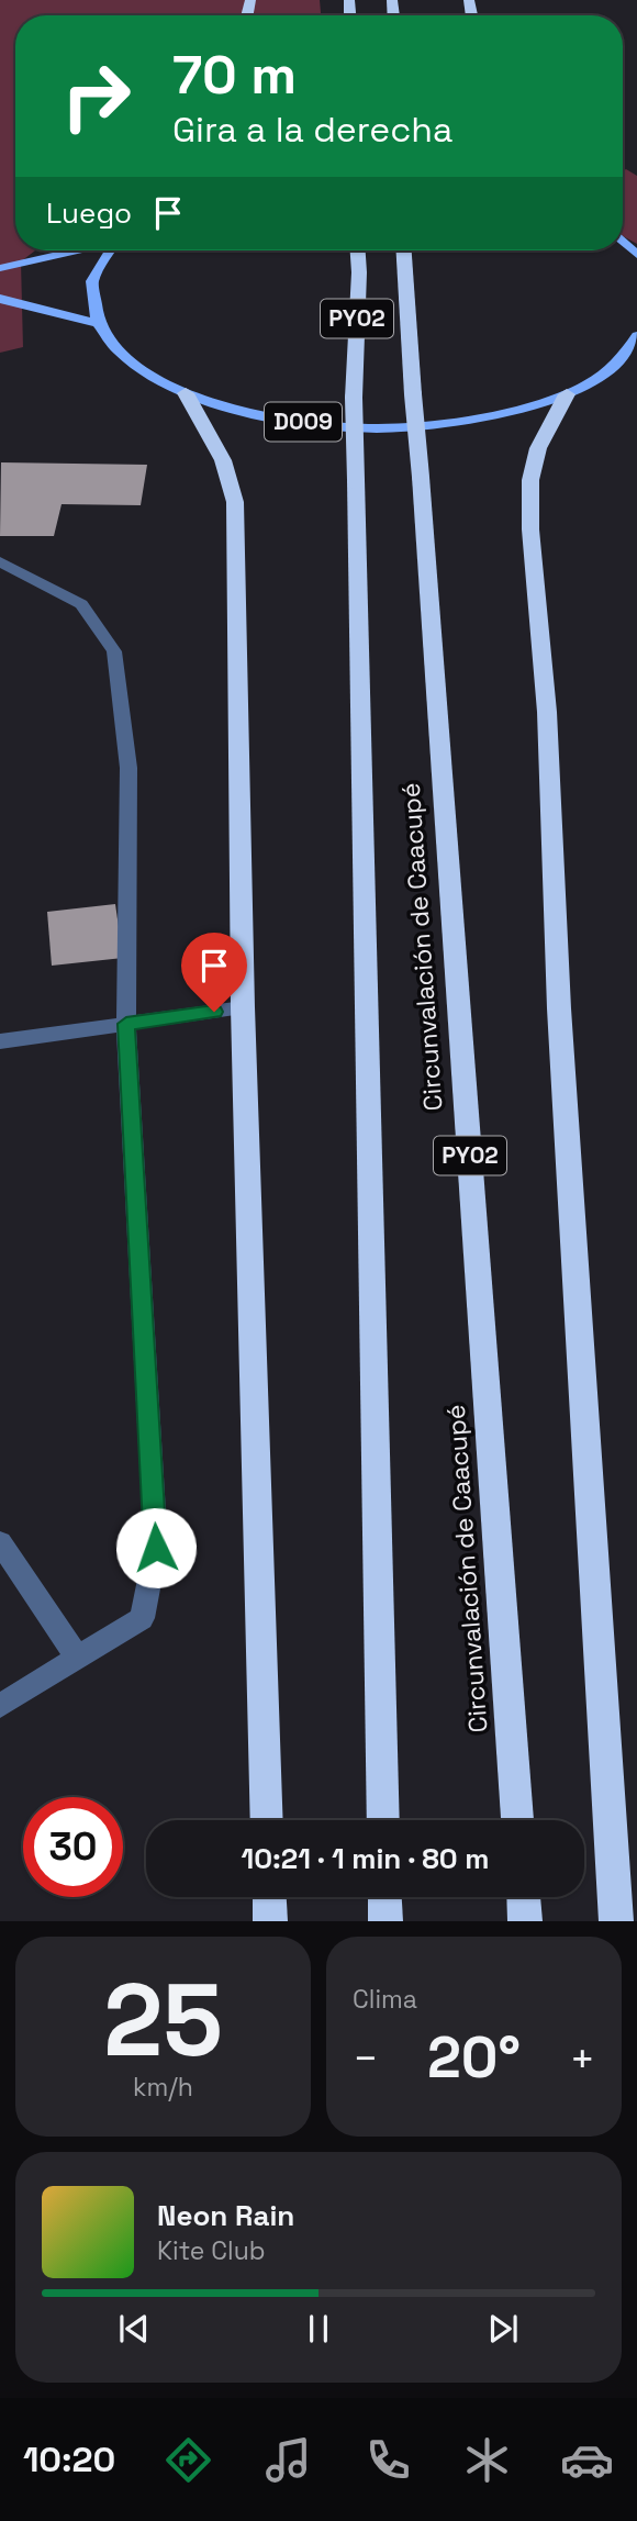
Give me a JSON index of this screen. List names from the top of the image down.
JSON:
{
  "streets": {
    "highway": ["PY02", "Circunvalación de Caacupé"],
    "main road": ["D009"]
  },
  "page": {
    "turn": ["70 m", "Gira a la derecha"],
    "then": "Luego",
    "limit": "30",
    "trip": "10:21 · 1 min · 80 m",
    "tile": [
      ["25", "km/h"],
      "Clima"
    ],
    "heat": ["−", "20°", "+"],
    "song": ["Neon Rain", "Kite Club"],
    "tabs": "10:20"
  }
}
